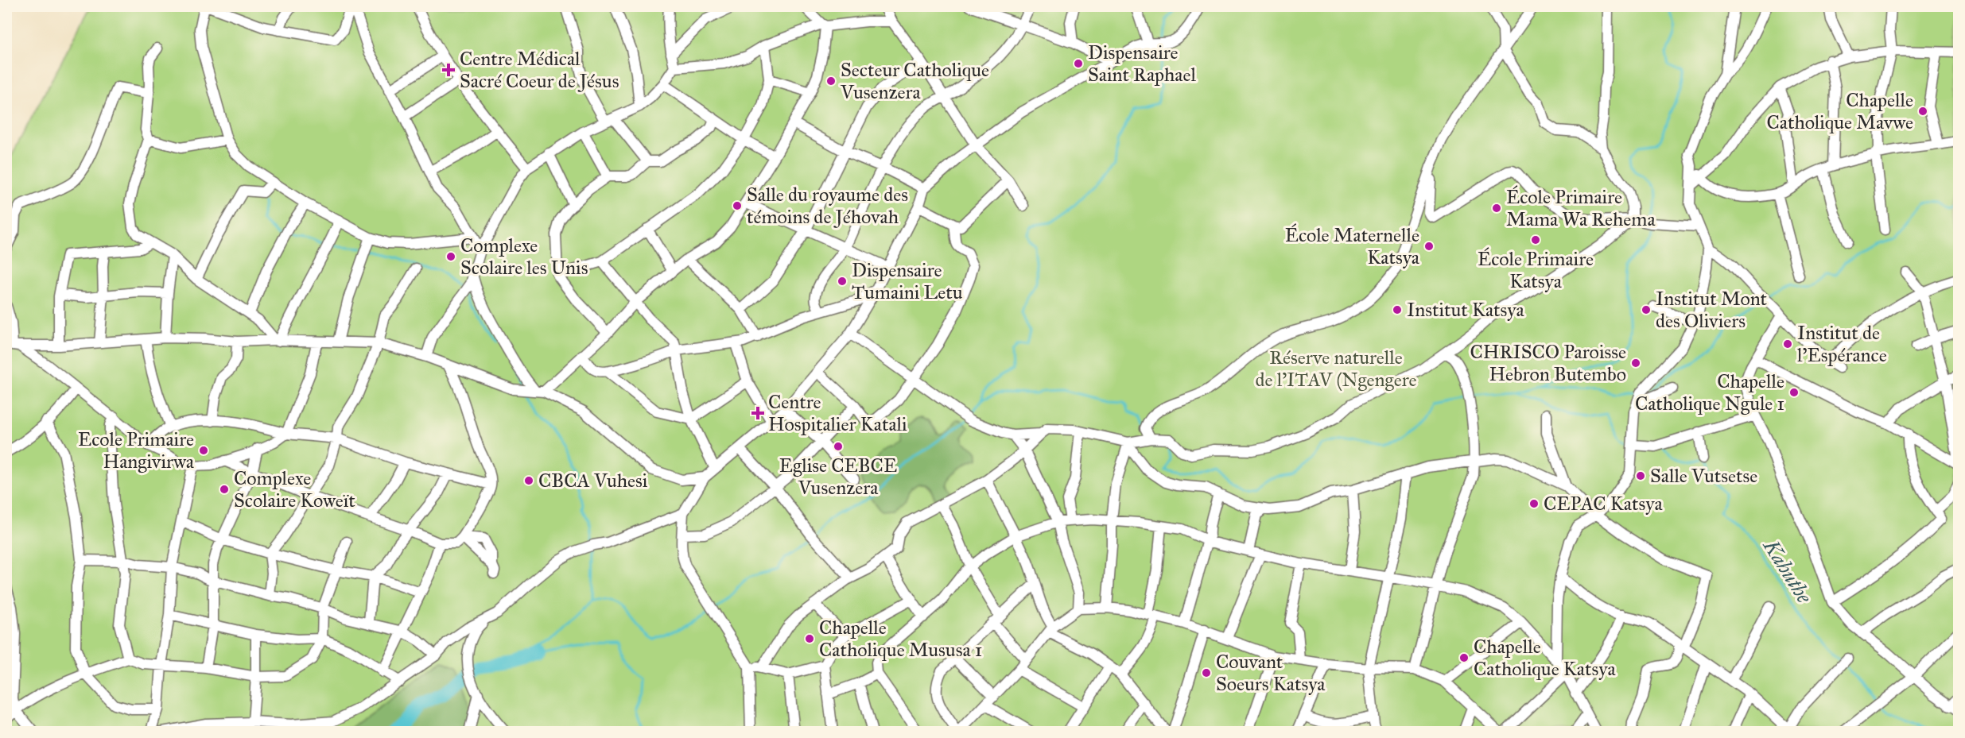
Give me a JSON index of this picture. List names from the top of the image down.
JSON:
{
  "water": ["Kahuthe"],
  "parks": ["Réserve naturelle de l'ITAV (Ngengere"],
  "places": {
    "other": [
      "Dispensaire Saint Raphael",
      "Secteur Catholique Vusenzera",
      "Chapelle Catholique Mavwe",
      "Salle du royaume des témoins de Jéhovah",
      "École Primaire Mama Wa Rehema",
      "École Primaire Katsya",
      "École Maternelle Katsya",
      "Complexe Scolaire les Unis",
      "Dispensaire Tumaini Letu",
      "Institut Katsya",
      "Institut Mont des Oliviers",
      "Institut de l'Espérance",
      "CHRISCO Paroisse Hebron Butembo",
      "Chapelle Catholique Ngule 1",
      "Eglise CEBCE Vusenzera",
      "Ecole Primaire Hangivirwa",
      "Salle Vutsetse",
      "CBCA Vuhesi",
      "Complexe Scolaire Koweït",
      "CEPAC Katsya",
      "Chapelle Catholique Mususa 1",
      "Chapelle Catholique Katsya",
      "Couvant Soeurs Katsya"
    ],
    "health": ["Centre Médical Sacré Coeur de Jésus", "Centre Hospitalier Katali"]
  }
}
